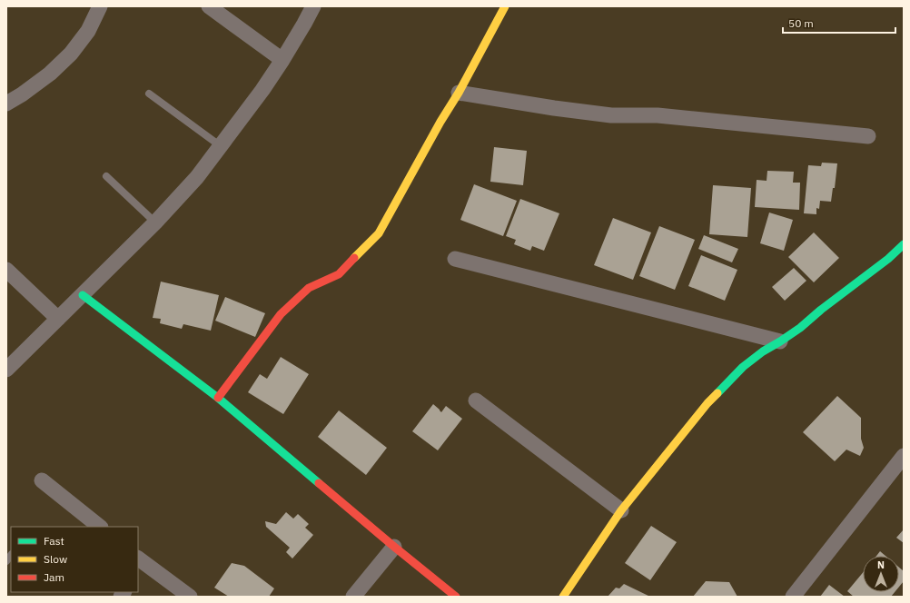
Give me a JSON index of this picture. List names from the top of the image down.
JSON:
{
  "legend": ["Fast", "Slow", "Jam"],
  "scale_bar": "50 m",
  "north": "top"
}
